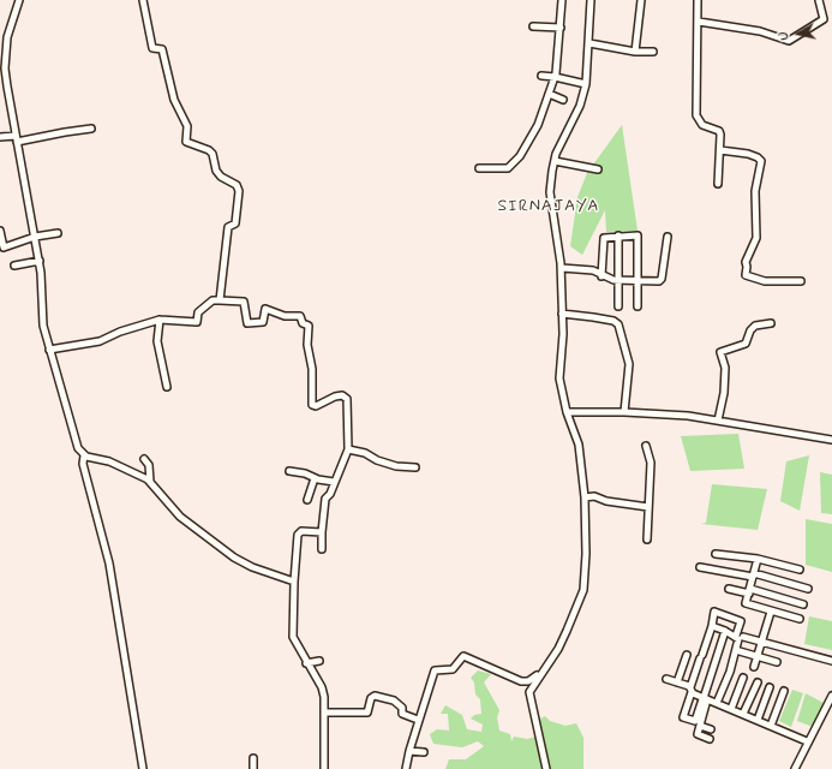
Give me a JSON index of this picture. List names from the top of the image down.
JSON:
{
  "districts": ["SIRNAJAYA"],
  "north": "left"
}
